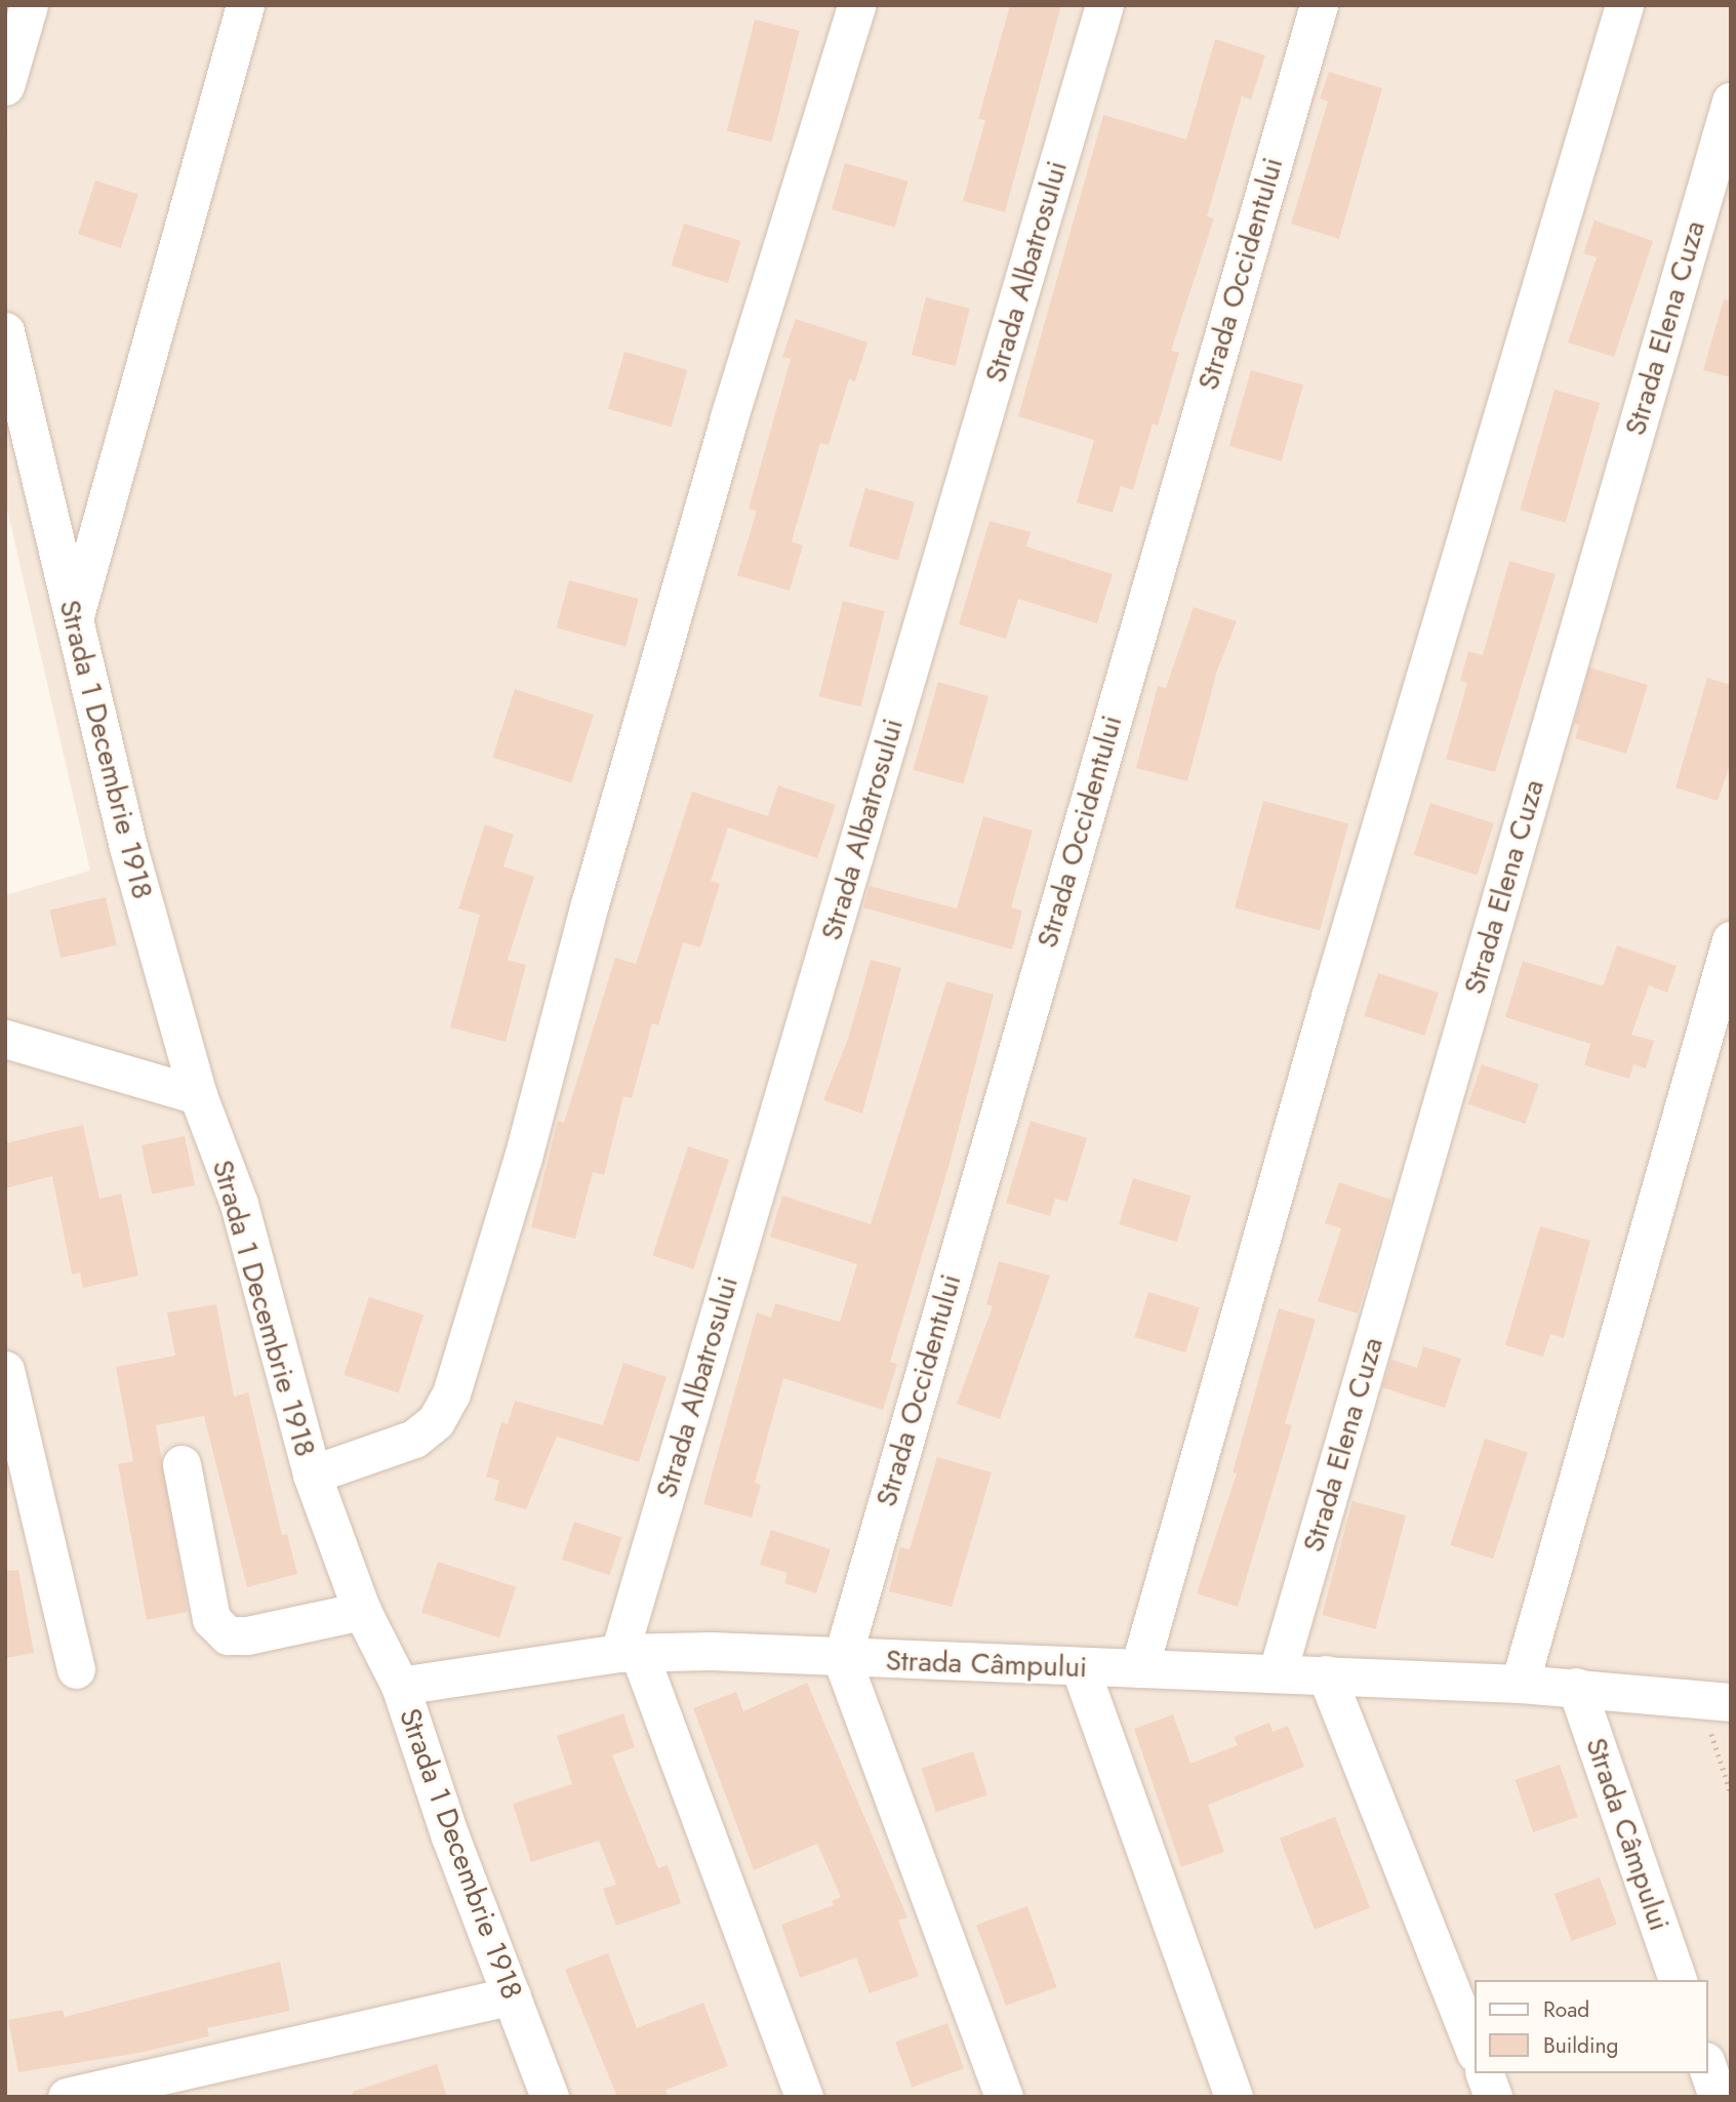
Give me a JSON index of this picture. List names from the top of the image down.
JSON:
{
  "streets": {
    "street": [
      "Strada Albatrosului",
      "Strada Occidentului",
      "Strada Elena Cuza",
      "Strada 1 Decembrie 1918",
      "Strada Câmpului"
    ]
  },
  "crossings": [
    ["Strada Albatrosului", "Strada Câmpului"],
    ["Strada Occidentului", "Strada Câmpului"],
    ["Strada Elena Cuza", "Strada Câmpului"],
    ["Strada 1 Decembrie 1918", "Strada Câmpului"]
  ],
  "legend": ["Road", "Building"]
}
